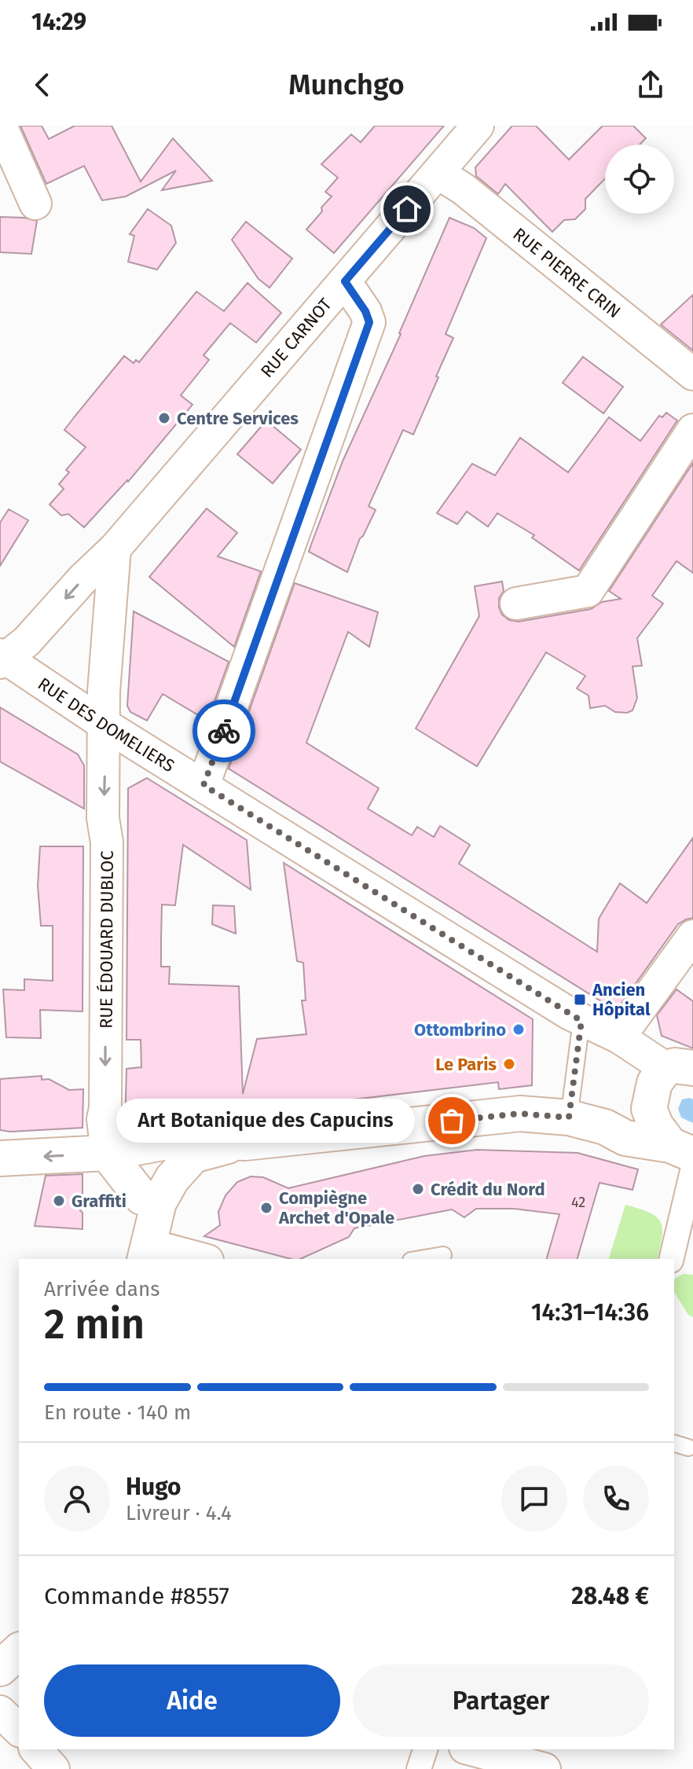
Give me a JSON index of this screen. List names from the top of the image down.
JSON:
{
  "streets": {
    "street": [
      "RUE PIERRE CRIN",
      "RUE CARNOT",
      "RUE DES DOMELIERS",
      "RUE ÉDOUARD DUBLOC"
    ]
  },
  "crossings": [
    ["RUE PIERRE CRIN", "RUE CARNOT"],
    ["RUE CARNOT", "RUE DES DOMELIERS"],
    ["RUE DES DOMELIERS", "RUE ÉDOUARD DUBLOC"]
  ],
  "one_way": ["RUE ÉDOUARD DUBLOC"],
  "places": {
    "other": [
      "Centre Services",
      "Ottombrino",
      "Le Paris",
      "Art Botanique des Capucins",
      "Crédit du Nord",
      "Graffiti",
      "Compiègne Archet d'Opale"
    ],
    "transit": ["Ancien Hôpital"]
  },
  "house_numbers": ["42"],
  "page": {
    "status": "14:29",
    "header": "Munchgo",
    "bubble": "Art Botanique des Capucins",
    "heading": ["2 min", "Arrivée dans", "14:31–14:36"],
    "panel": [
      "Hugo",
      "Livreur · 4.4",
      "Commande #8557",
      "28.48 €"
    ],
    "bar": "En route · 140 m",
    "buttons": ["Aide", "Partager"]
  }
}
